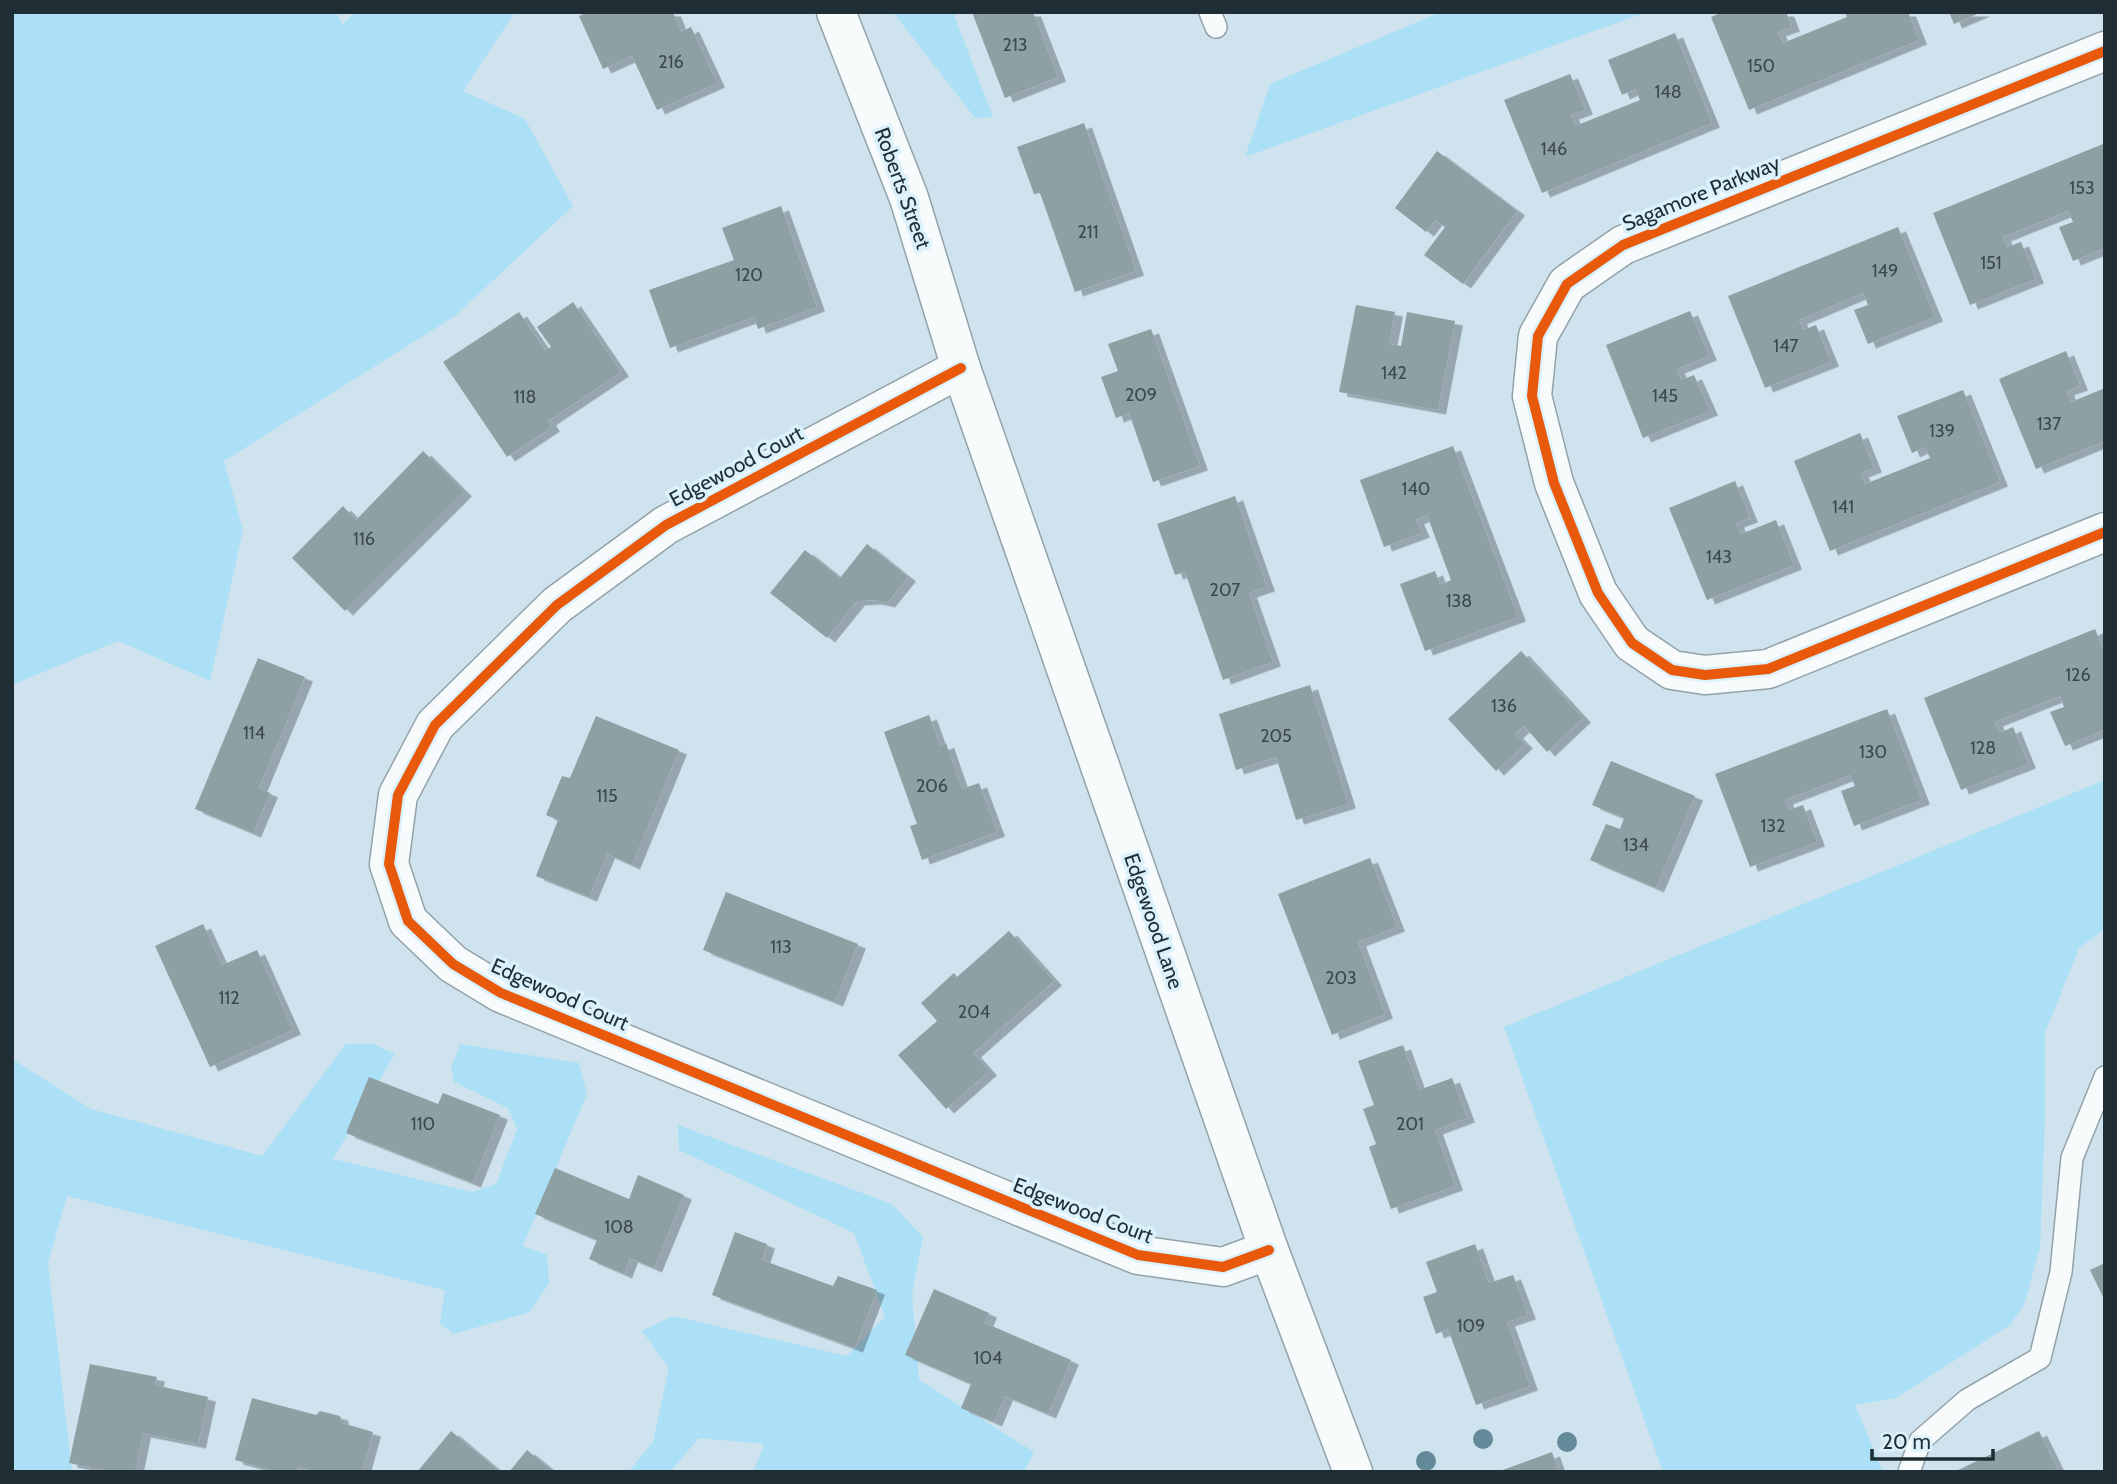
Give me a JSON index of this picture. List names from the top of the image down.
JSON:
{
  "streets": {
    "street": [
      "Roberts Street",
      "Sagamore Parkway",
      "Edgewood Court",
      "Edgewood Lane"
    ]
  },
  "crossings": [
    ["Roberts Street", "Edgewood Court"],
    ["Roberts Street", "Edgewood Lane"],
    ["Edgewood Court", "Edgewood Lane"]
  ],
  "house_numbers": [
    "213",
    "216",
    "150",
    "148",
    "146",
    "153",
    "211",
    "151",
    "149",
    "120",
    "147",
    "142",
    "209",
    "145",
    "118",
    "137",
    "139",
    "140",
    "141",
    "116",
    "143",
    "207",
    "138",
    "126",
    "136",
    "114",
    "205",
    "128",
    "130",
    "206",
    "115",
    "132",
    "134",
    "113",
    "203",
    "112",
    "204",
    "110",
    "201",
    "108",
    "109",
    "104"
  ],
  "scale_bar": "20 m"
}
